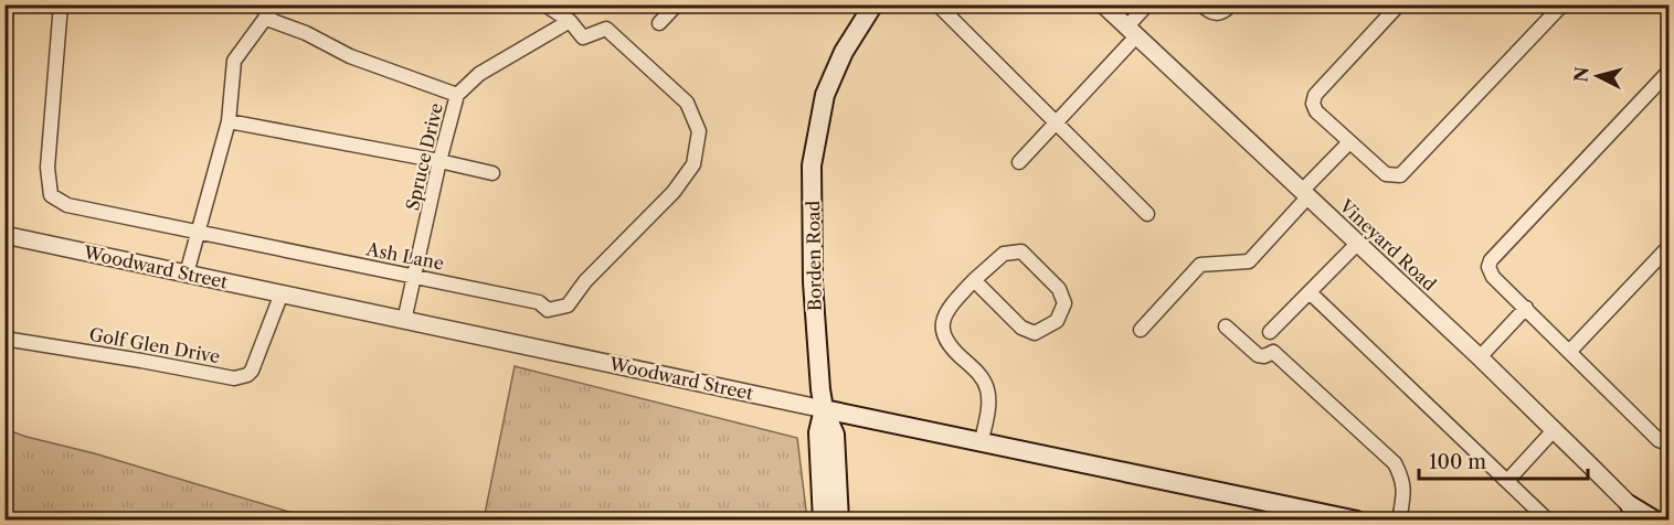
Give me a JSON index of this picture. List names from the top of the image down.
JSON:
{
  "streets": {
    "main road": ["Borden Road", "Woodward Street"],
    "street": [
      "Spruce Drive",
      "Vineyard Road",
      "Ash Lane",
      "Golf Glen Drive"
    ]
  },
  "crossings": [
    ["Spruce Drive", "Ash Lane"],
    ["Spruce Drive", "Woodward Street"],
    ["Borden Road", "Woodward Street"],
    ["Woodward Street", "Golf Glen Drive"]
  ],
  "scale_bar": "100 m",
  "north": "left"
}
